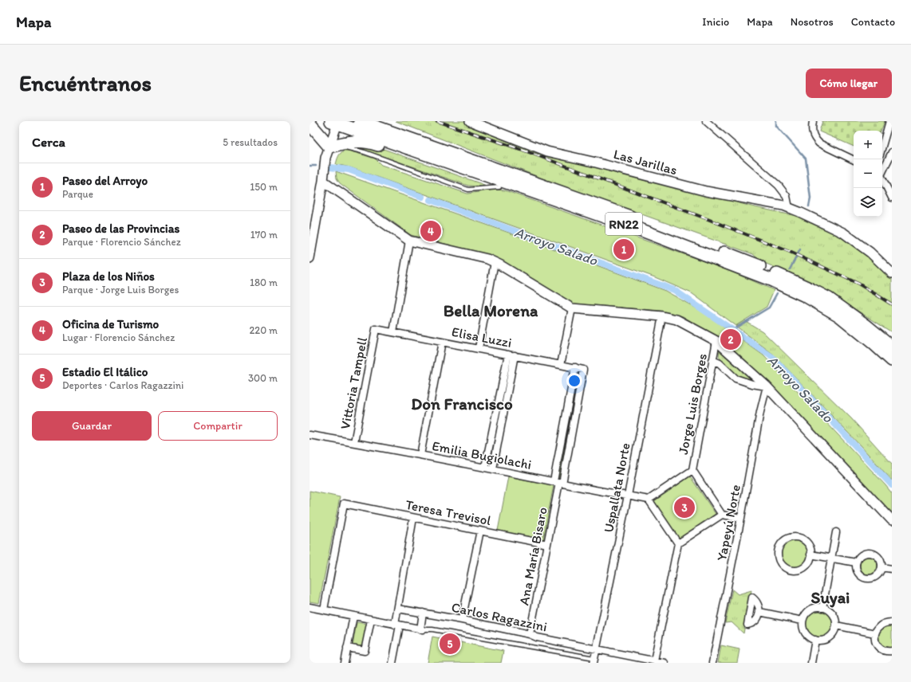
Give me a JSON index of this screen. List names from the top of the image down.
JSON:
{
  "streets": {
    "highway": ["RN22"],
    "street": [
      "Las Jarillas",
      "Elisa Luzzi",
      "Vittoria Tampell",
      "Jorge Luis Borges",
      "Emilia Bugiolachi",
      "Uspallata Norte",
      "Teresa Trevisol",
      "Yapeyú Norte",
      "Ana María Bisaro",
      "Carlos Ragazzini"
    ]
  },
  "crossings": [
    ["Elisa Luzzi", "Vittoria Tampell"],
    ["Elisa Luzzi", "Ana María Bisaro"],
    ["Vittoria Tampell", "Emilia Bugiolachi"],
    ["Emilia Bugiolachi", "Uspallata Norte"],
    ["Emilia Bugiolachi", "Ana María Bisaro"],
    ["Uspallata Norte", "Carlos Ragazzini"],
    ["Teresa Trevisol", "Ana María Bisaro"],
    ["Ana María Bisaro", "Carlos Ragazzini"]
  ],
  "districts": ["Bella Morena", "Don Francisco", "Suyai"],
  "water": ["Arroyo Salado"],
  "page": {
    "header": "Mapa",
    "nav": [
      "Inicio",
      "Mapa",
      "Nosotros",
      "Contacto"
    ],
    "buttons": [
      "Cómo llegar",
      ["Guardar", "Compartir"]
    ],
    "title": "Encuéntranos",
    "heading": ["Cerca", "5 resultados"],
    "map_buttons": ["+", "−"],
    "list": [
      {
        "mark": "1",
        "name": "Paseo del Arroyo",
        "note": "Parque",
        "value": "150 m"
      },
      {
        "mark": "2",
        "name": "Paseo de las Provincias",
        "note": "Parque · Florencio Sánchez",
        "value": "170 m"
      },
      {
        "mark": "3",
        "name": "Plaza de los Niños",
        "note": "Parque · Jorge Luis Borges",
        "value": "180 m"
      },
      {
        "mark": "4",
        "name": "Oficina de Turismo",
        "note": "Lugar · Florencio Sánchez",
        "value": "220 m"
      },
      {
        "mark": "5",
        "name": "Estadio El Itálico",
        "note": "Deportes · Carlos Ragazzini",
        "value": "300 m"
      }
    ],
    "pins": [
      "4",
      "1",
      "2",
      "3",
      "5"
    ]
  }
}
